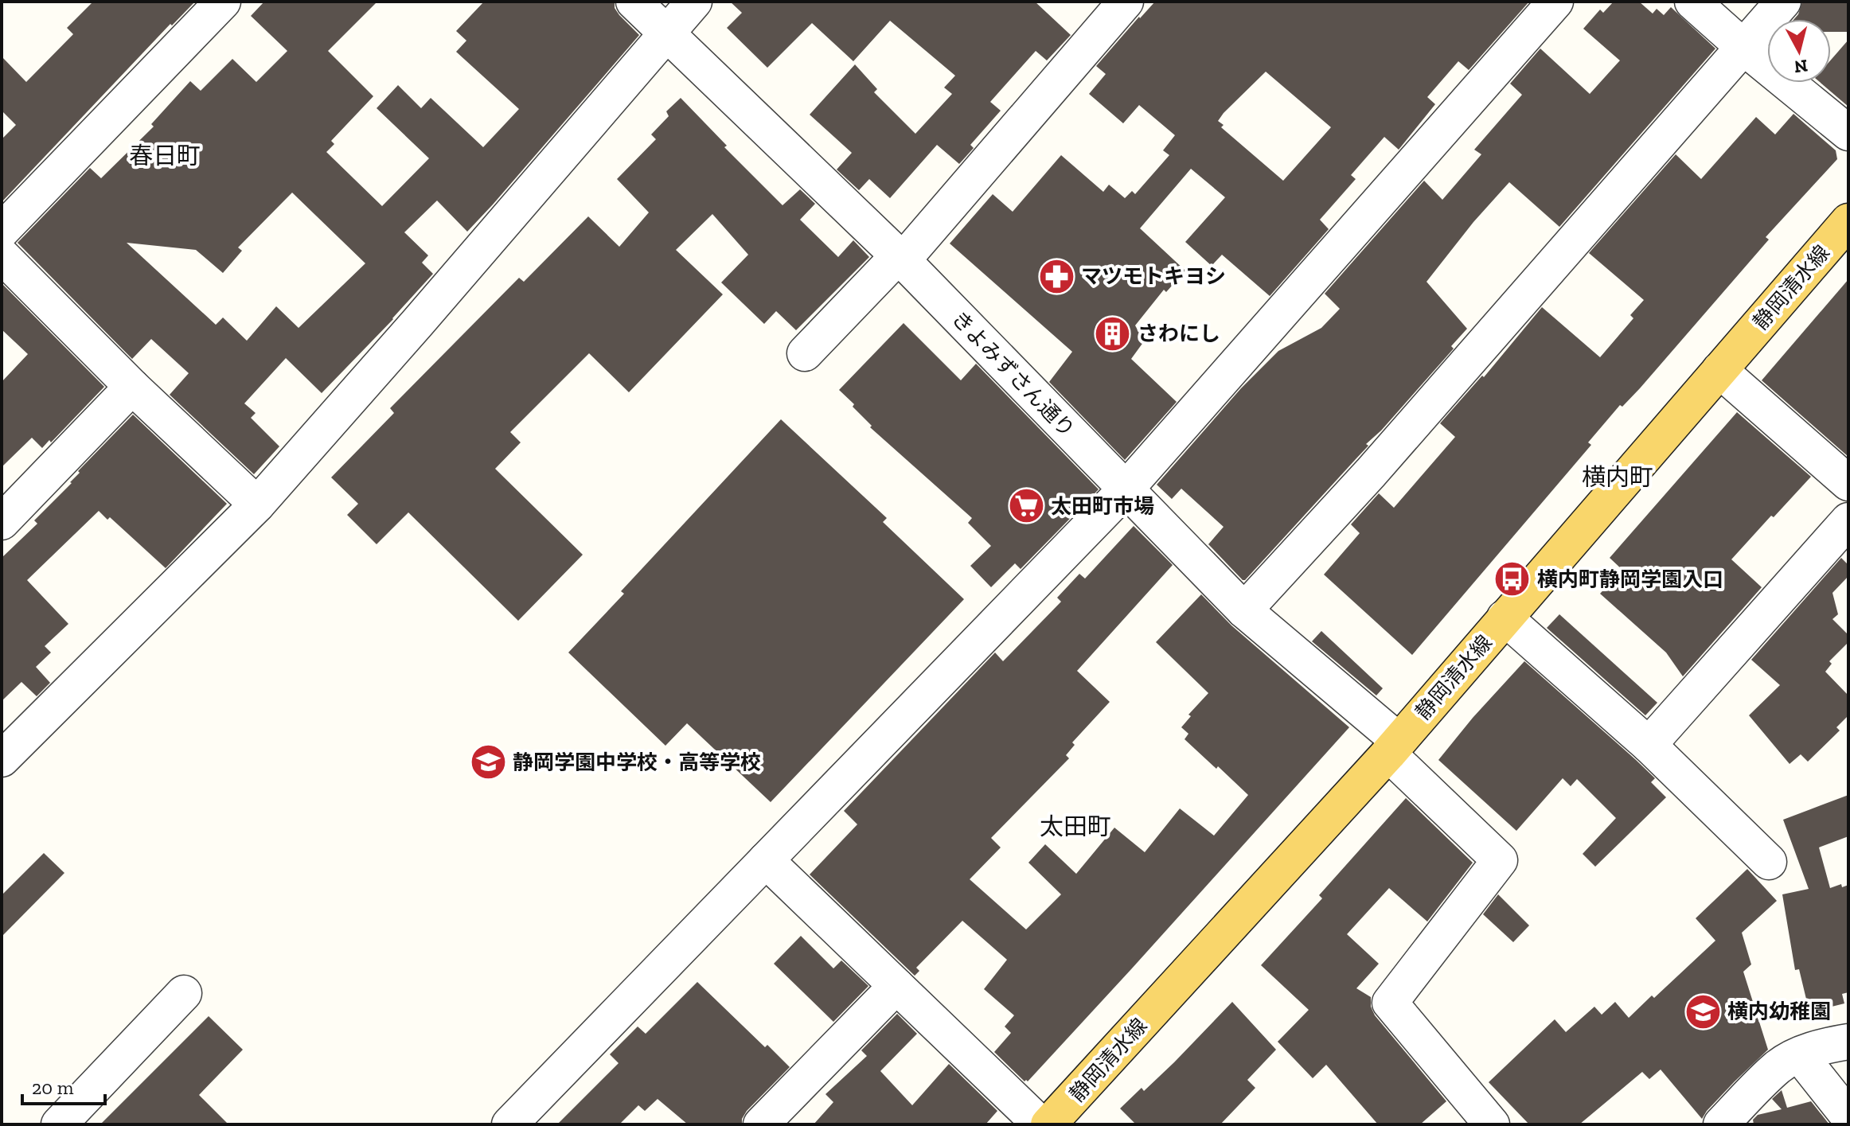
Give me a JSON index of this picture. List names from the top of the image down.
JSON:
{
  "streets": {
    "main road": ["静岡清水線"],
    "street": ["きよみずさん通り"]
  },
  "crossings": [
    ["静岡清水線", "きよみずさん通り"]
  ],
  "districts": ["春日町", "横内町", "太田町"],
  "places": {
    "pharmacy": ["マツモトキヨシ"],
    "building": ["さわにし"],
    "supermarket": ["太田町市場"],
    "bus stop": ["横内町静岡学園入口"],
    "school or university": ["静岡学園中学校・高等学校", "横内幼稚園"]
  },
  "scale_bar": "20 m",
  "north": "bottom"
}
